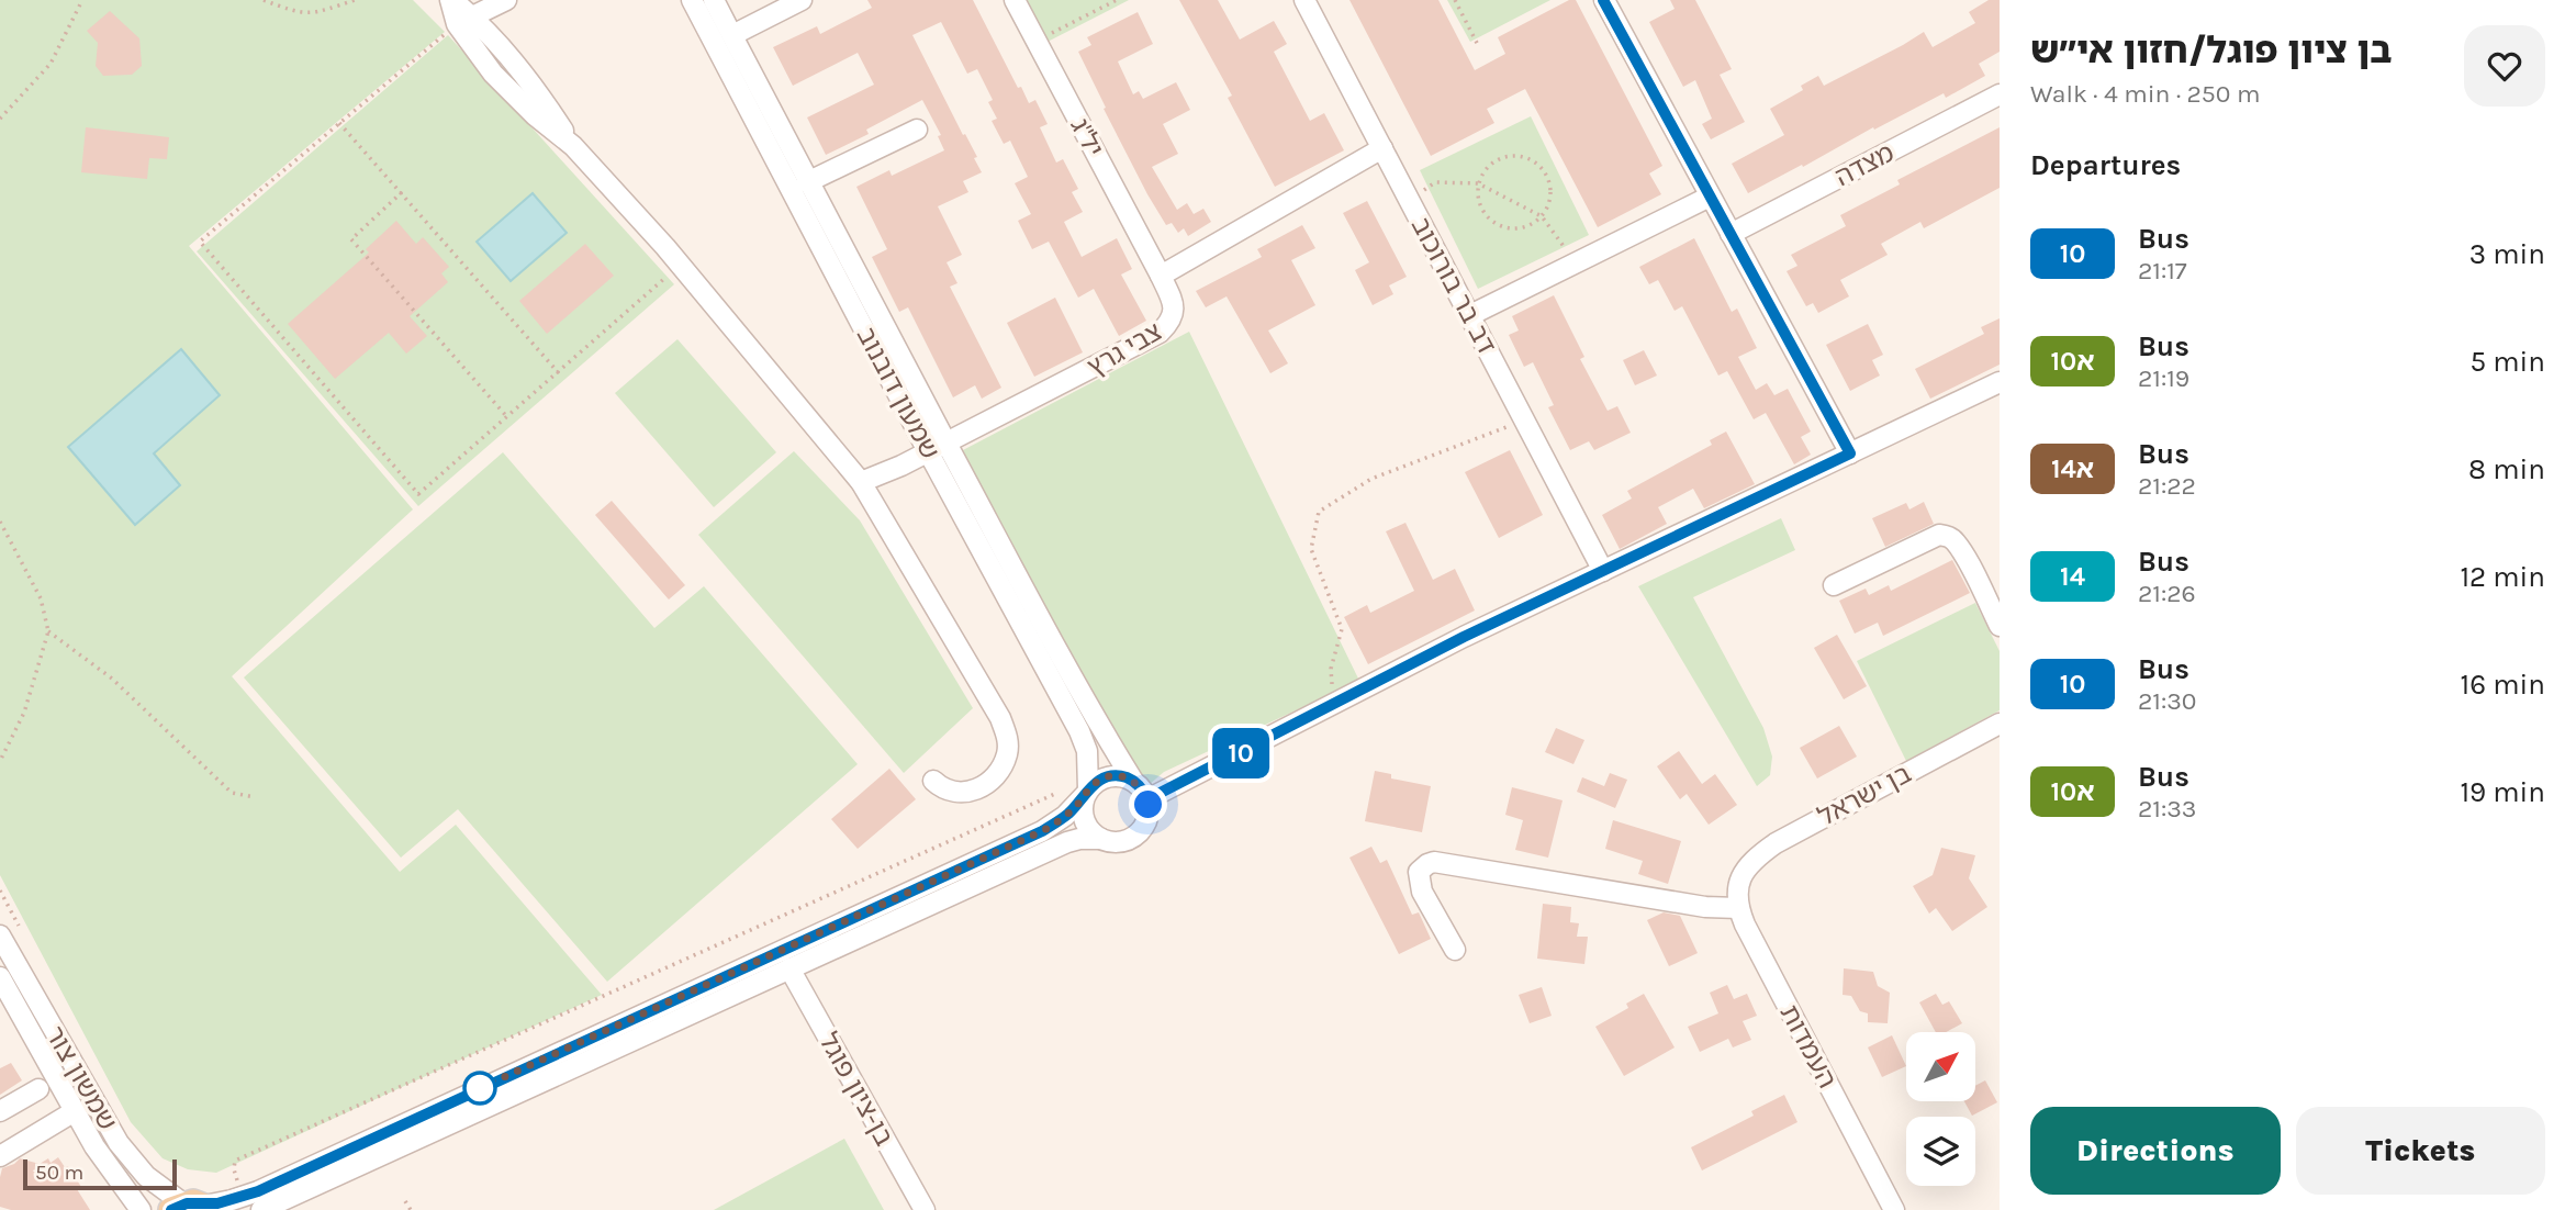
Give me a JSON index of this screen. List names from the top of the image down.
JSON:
{
  "streets": {
    "street": [
      "יל\"ג",
      "מצדה",
      "דב בר בורוכוב",
      "צבי גרץ",
      "שמעון דובנוב",
      "בן ישראל",
      "העמדות",
      "שמשון צור",
      "בן-ציון פוגל"
    ]
  },
  "crossings": [
    ["יל\"ג", "צבי גרץ"],
    ["צבי גרץ", "שמעון דובנוב"],
    ["בן ישראל", "העמדות"]
  ],
  "lines": ["bus line 10"],
  "scale_bar": "50 m",
  "north": "top right",
  "page": {
    "on_map": "10",
    "heading": [
      ["בן ציון פוגל/חזון אי״ש", "Walk · 4 min · 250 m"],
      "Departures"
    ],
    "list": [
      {
        "mark": "10",
        "name": "Bus",
        "note": "21:17",
        "value": "3 min"
      },
      {
        "mark": "10א",
        "name": "Bus",
        "note": "21:19",
        "value": "5 min"
      },
      {
        "mark": "14א",
        "name": "Bus",
        "note": "21:22",
        "value": "8 min"
      },
      {
        "mark": "14",
        "name": "Bus",
        "note": "21:26",
        "value": "12 min"
      },
      {
        "mark": "10",
        "name": "Bus",
        "note": "21:30",
        "value": "16 min"
      },
      {
        "mark": "10א",
        "name": "Bus",
        "note": "21:33",
        "value": "19 min"
      }
    ],
    "buttons": ["Directions", "Tickets"],
    "scale": "50 m"
  }
}
